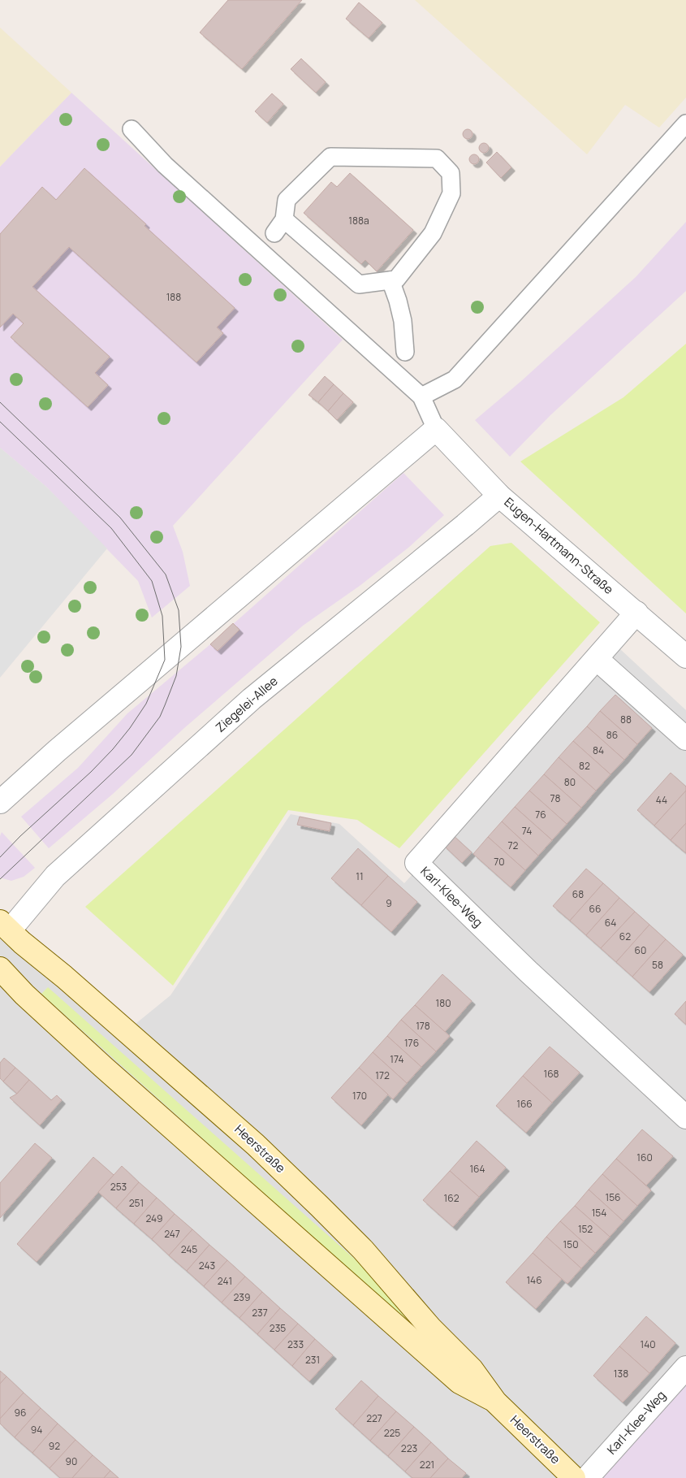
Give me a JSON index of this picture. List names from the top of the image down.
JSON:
{
  "streets": {
    "main road": ["Heerstraße"],
    "street": ["Eugen-Hartmann-Straße", "Ziegelei-Allee", "Karl-Klee-Weg"]
  },
  "crossings": [
    ["Eugen-Hartmann-Straße", "Ziegelei-Allee"],
    ["Eugen-Hartmann-Straße", "Karl-Klee-Weg"],
    ["Ziegelei-Allee", "Heerstraße"]
  ],
  "house_numbers": [
    "188a",
    "188",
    "88",
    "86",
    "84",
    "82",
    "80",
    "78",
    "44",
    "76",
    "74",
    "72",
    "70",
    "11",
    "68",
    "9",
    "66",
    "64",
    "62",
    "60",
    "58",
    "180",
    "178",
    "176",
    "174",
    "168",
    "172",
    "170",
    "166",
    "160",
    "164",
    "253",
    "156",
    "162",
    "251",
    "154",
    "249",
    "152",
    "247",
    "150",
    "245",
    "243",
    "146",
    "241",
    "239",
    "237",
    "235",
    "233",
    "140",
    "231",
    "138",
    "96",
    "227",
    "94",
    "225",
    "92",
    "223",
    "90",
    "221"
  ]
}
